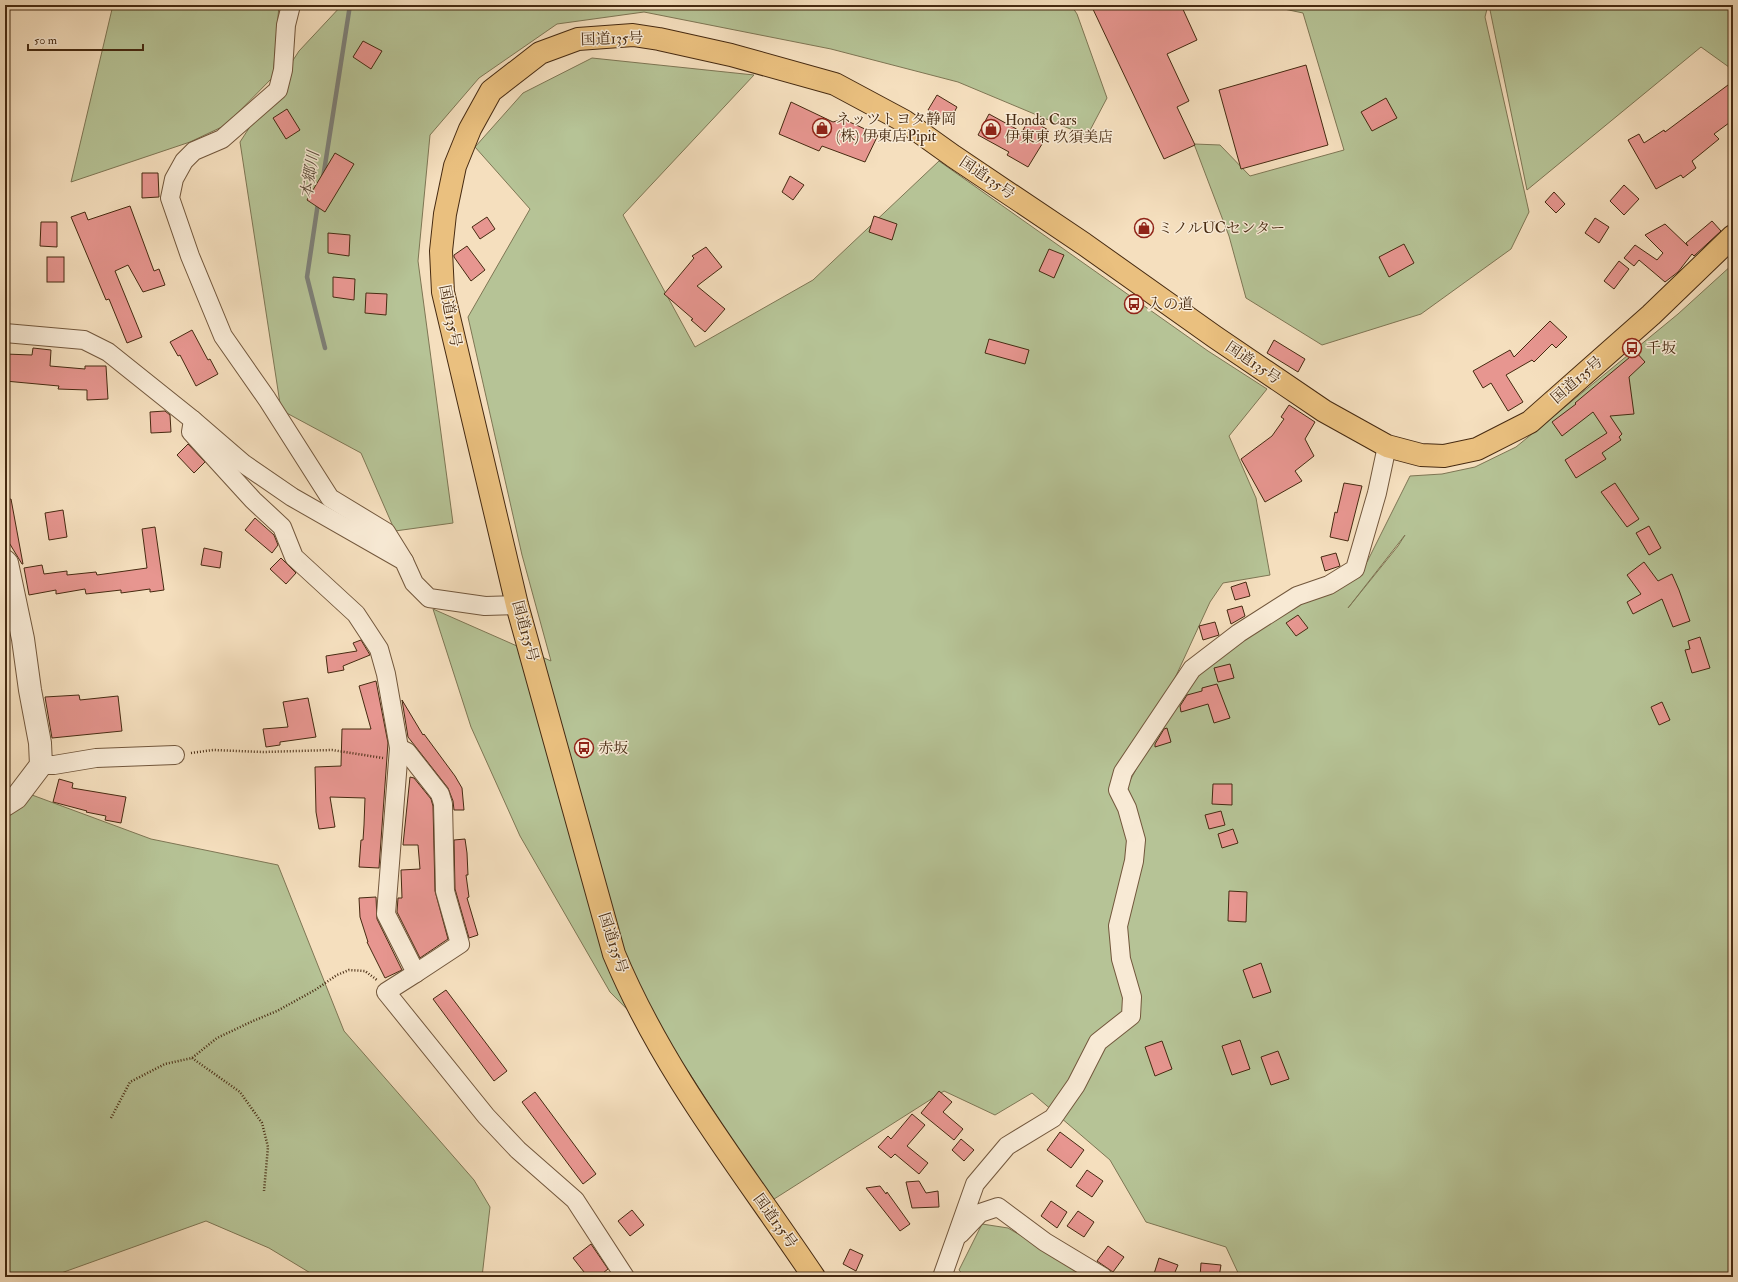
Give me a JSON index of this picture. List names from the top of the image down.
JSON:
{
  "streets": {
    "highway": ["国道135号"]
  },
  "water": ["本郷川"],
  "places": {
    "shop": ["ネッツトヨタ静岡 (株) 伊東店Pipit", "Honda Cars 伊東東 玖須美店", "ミノルUCセンター"],
    "bus stop": ["入の道", "千坂", "赤坂"]
  },
  "scale_bar": "50 m"
}
